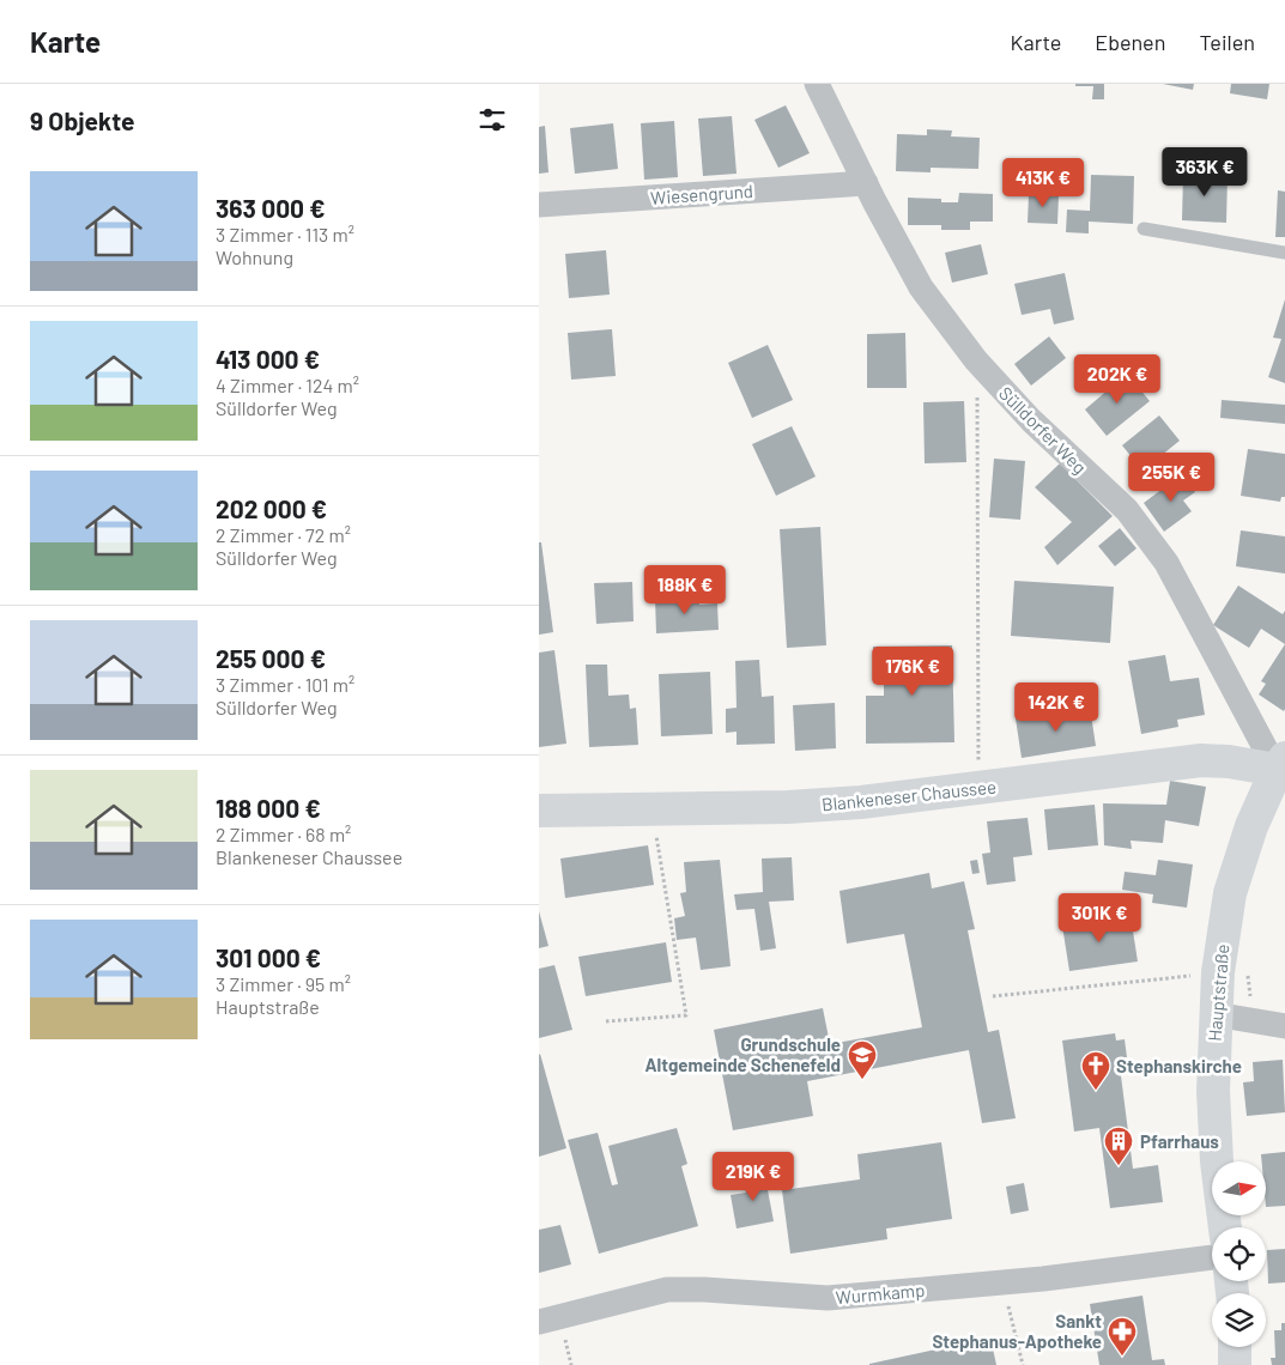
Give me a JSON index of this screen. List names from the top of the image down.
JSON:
{
  "streets": {
    "main road": ["Blankeneser Chaussee", "Hauptstraße"],
    "street": ["Wiesengrund", "Sülldorfer Weg", "Wurmkamp"]
  },
  "crossings": [
    ["Wiesengrund", "Sülldorfer Weg"],
    ["Sülldorfer Weg", "Blankeneser Chaussee"],
    ["Sülldorfer Weg", "Hauptstraße"],
    ["Blankeneser Chaussee", "Hauptstraße"]
  ],
  "places": {
    "school or university": ["Grundschule Altgemeinde Schenefeld"],
    "church": ["Stephanskirche"],
    "building": ["Pfarrhaus"],
    "pharmacy": ["Sankt Stephanus-Apotheke"]
  },
  "north": "right",
  "page": {
    "header": "Karte",
    "nav": ["Karte", "Ebenen", "Teilen"],
    "heading": "9 Objekte",
    "price": [
      "363K €",
      "413K €",
      "202K €",
      "255K €",
      "188K €",
      "176K €",
      "142K €",
      "301K €",
      "219K €"
    ],
    "list": [
      {
        "name": "363 000 €",
        "note": "3 Zimmer · 113 m² · Wohnung"
      },
      {
        "name": "413 000 €",
        "note": "4 Zimmer · 124 m² · Sülldorfer Weg"
      },
      {
        "name": "202 000 €",
        "note": "2 Zimmer · 72 m² · Sülldorfer Weg"
      },
      {
        "name": "255 000 €",
        "note": "3 Zimmer · 101 m² · Sülldorfer Weg"
      },
      {
        "name": "188 000 €",
        "note": "2 Zimmer · 68 m² · Blankeneser Chaussee"
      },
      {
        "name": "301 000 €",
        "note": "3 Zimmer · 95 m² · Hauptstraße"
      }
    ]
  }
}
